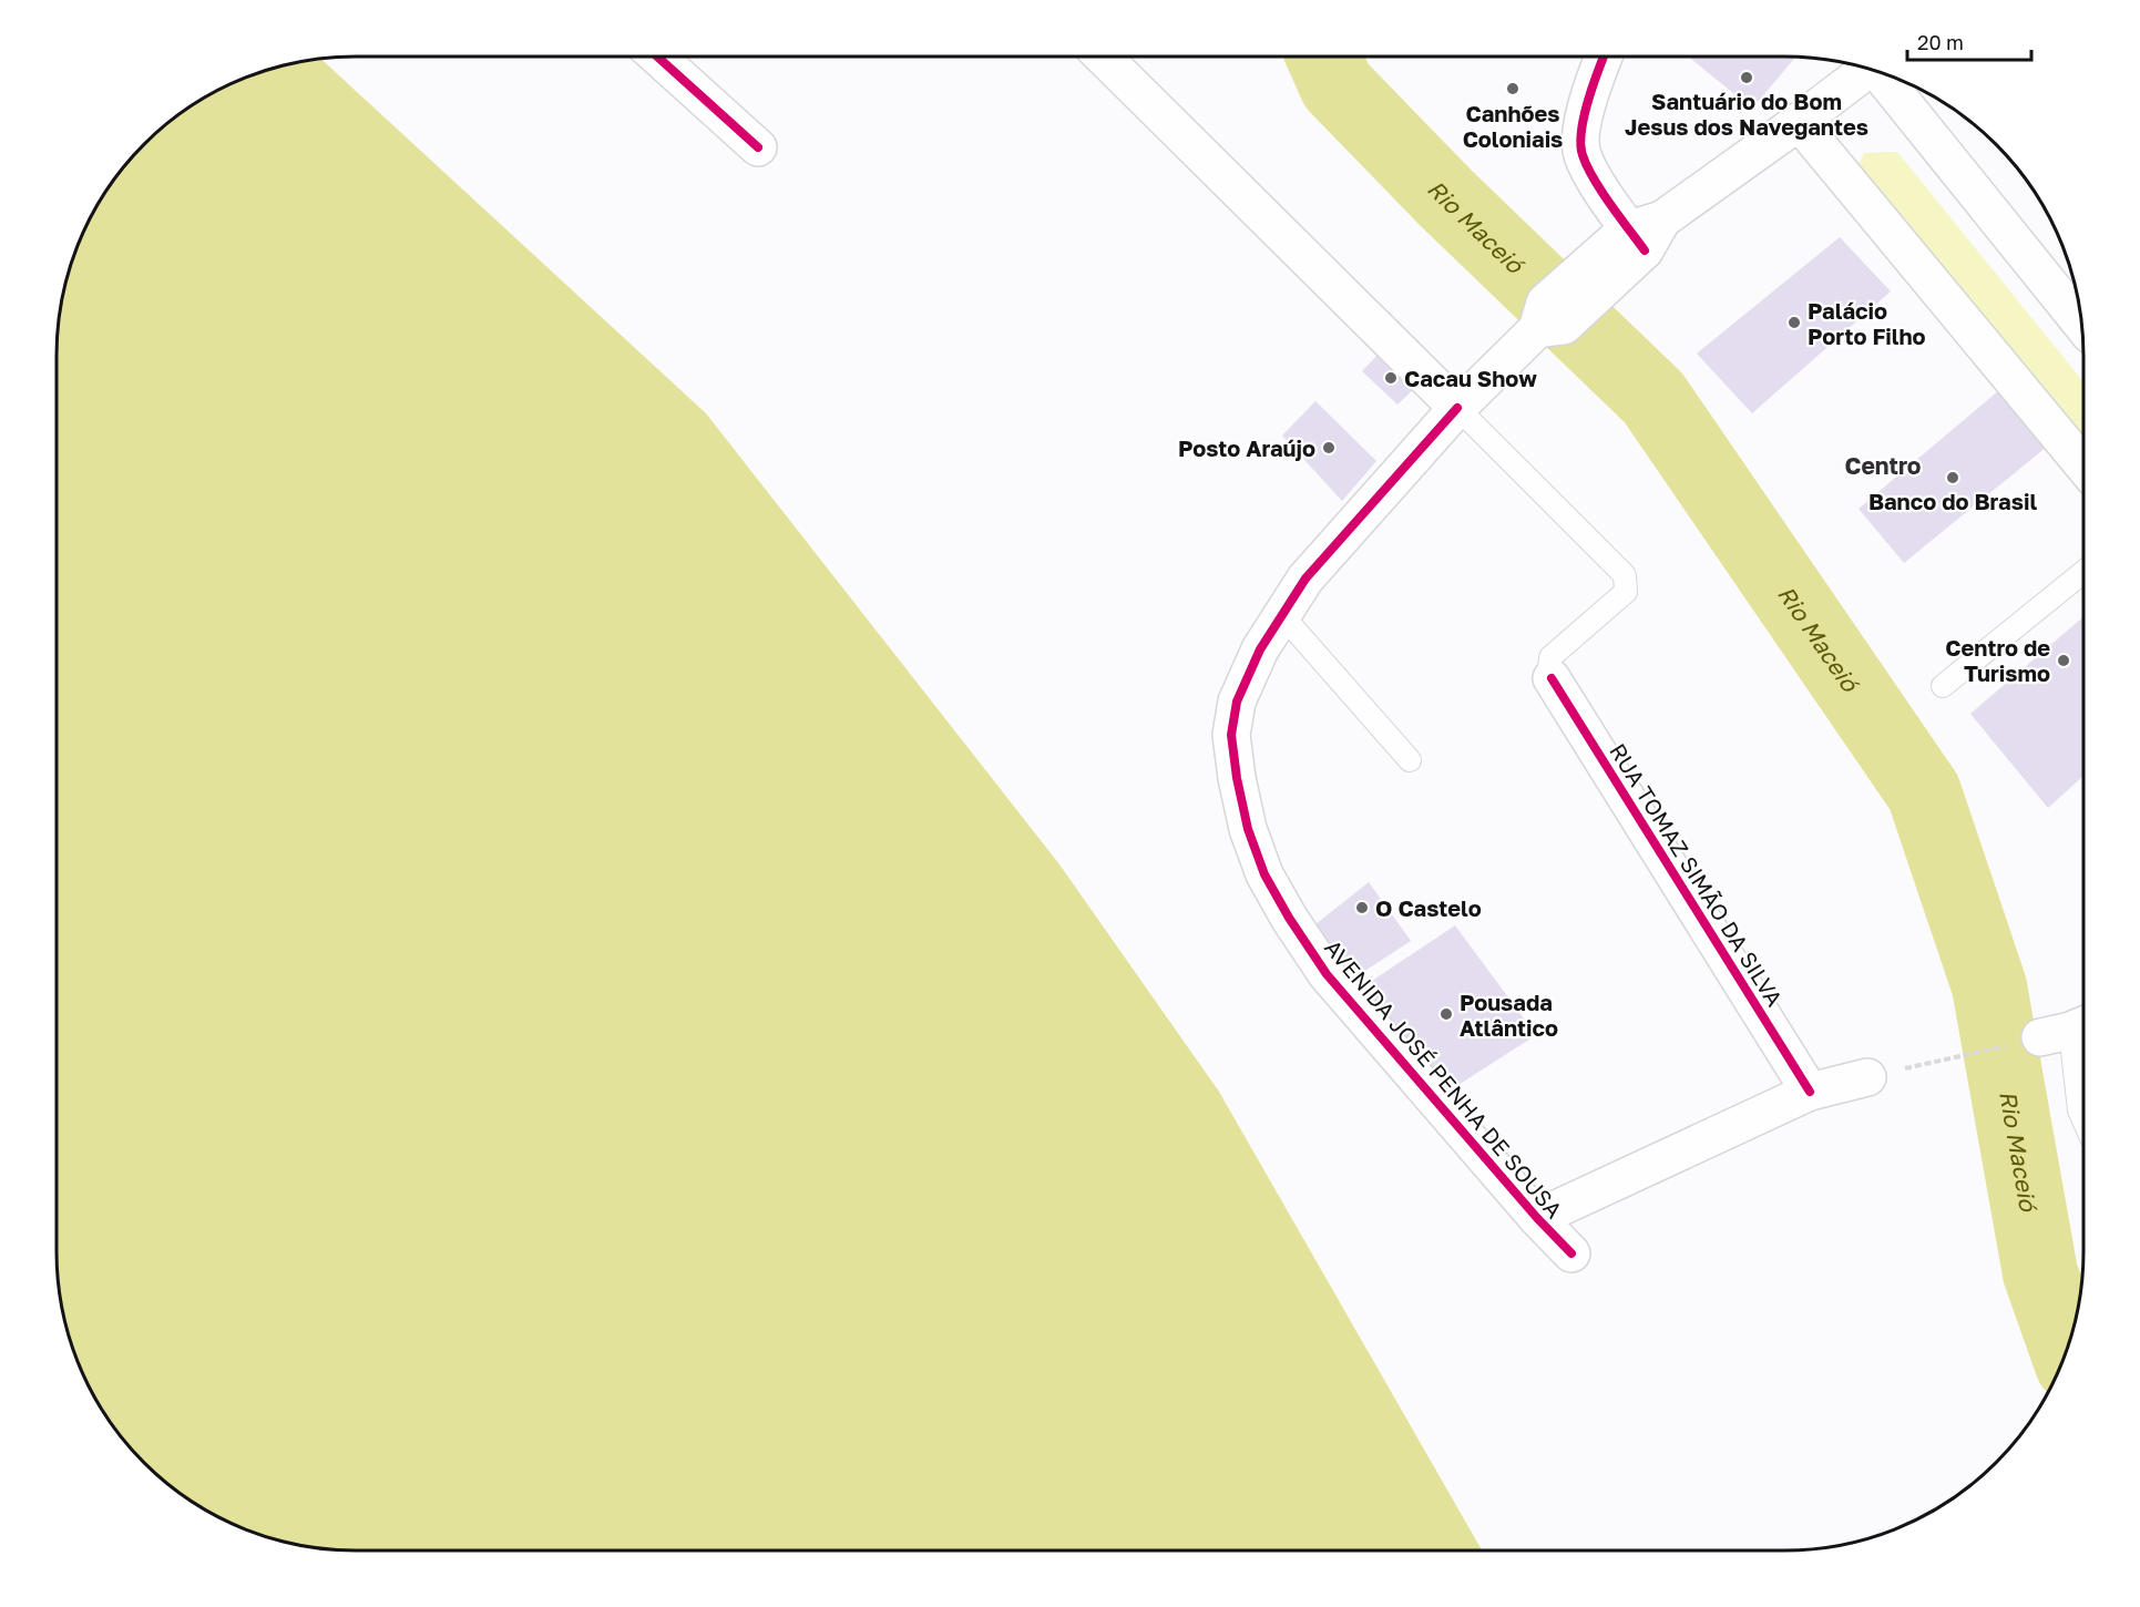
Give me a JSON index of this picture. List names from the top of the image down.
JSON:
{
  "streets": {
    "street": ["RUA TOMAZ SIMÃO DA SILVA", "AVENIDA JOSÉ PENHA DE SOUSA"]
  },
  "districts": ["Centro"],
  "water": ["Rio Maceió"],
  "places": [
    "Santuário do Bom Jesus dos Navegantes",
    "Canhões Coloniais",
    "Palácio Porto Filho",
    "Cacau Show",
    "Posto Araújo",
    "Banco do Brasil",
    "Centro de Turismo",
    "O Castelo",
    "Pousada Atlântico"
  ],
  "scale_bar": "20 m"
}
